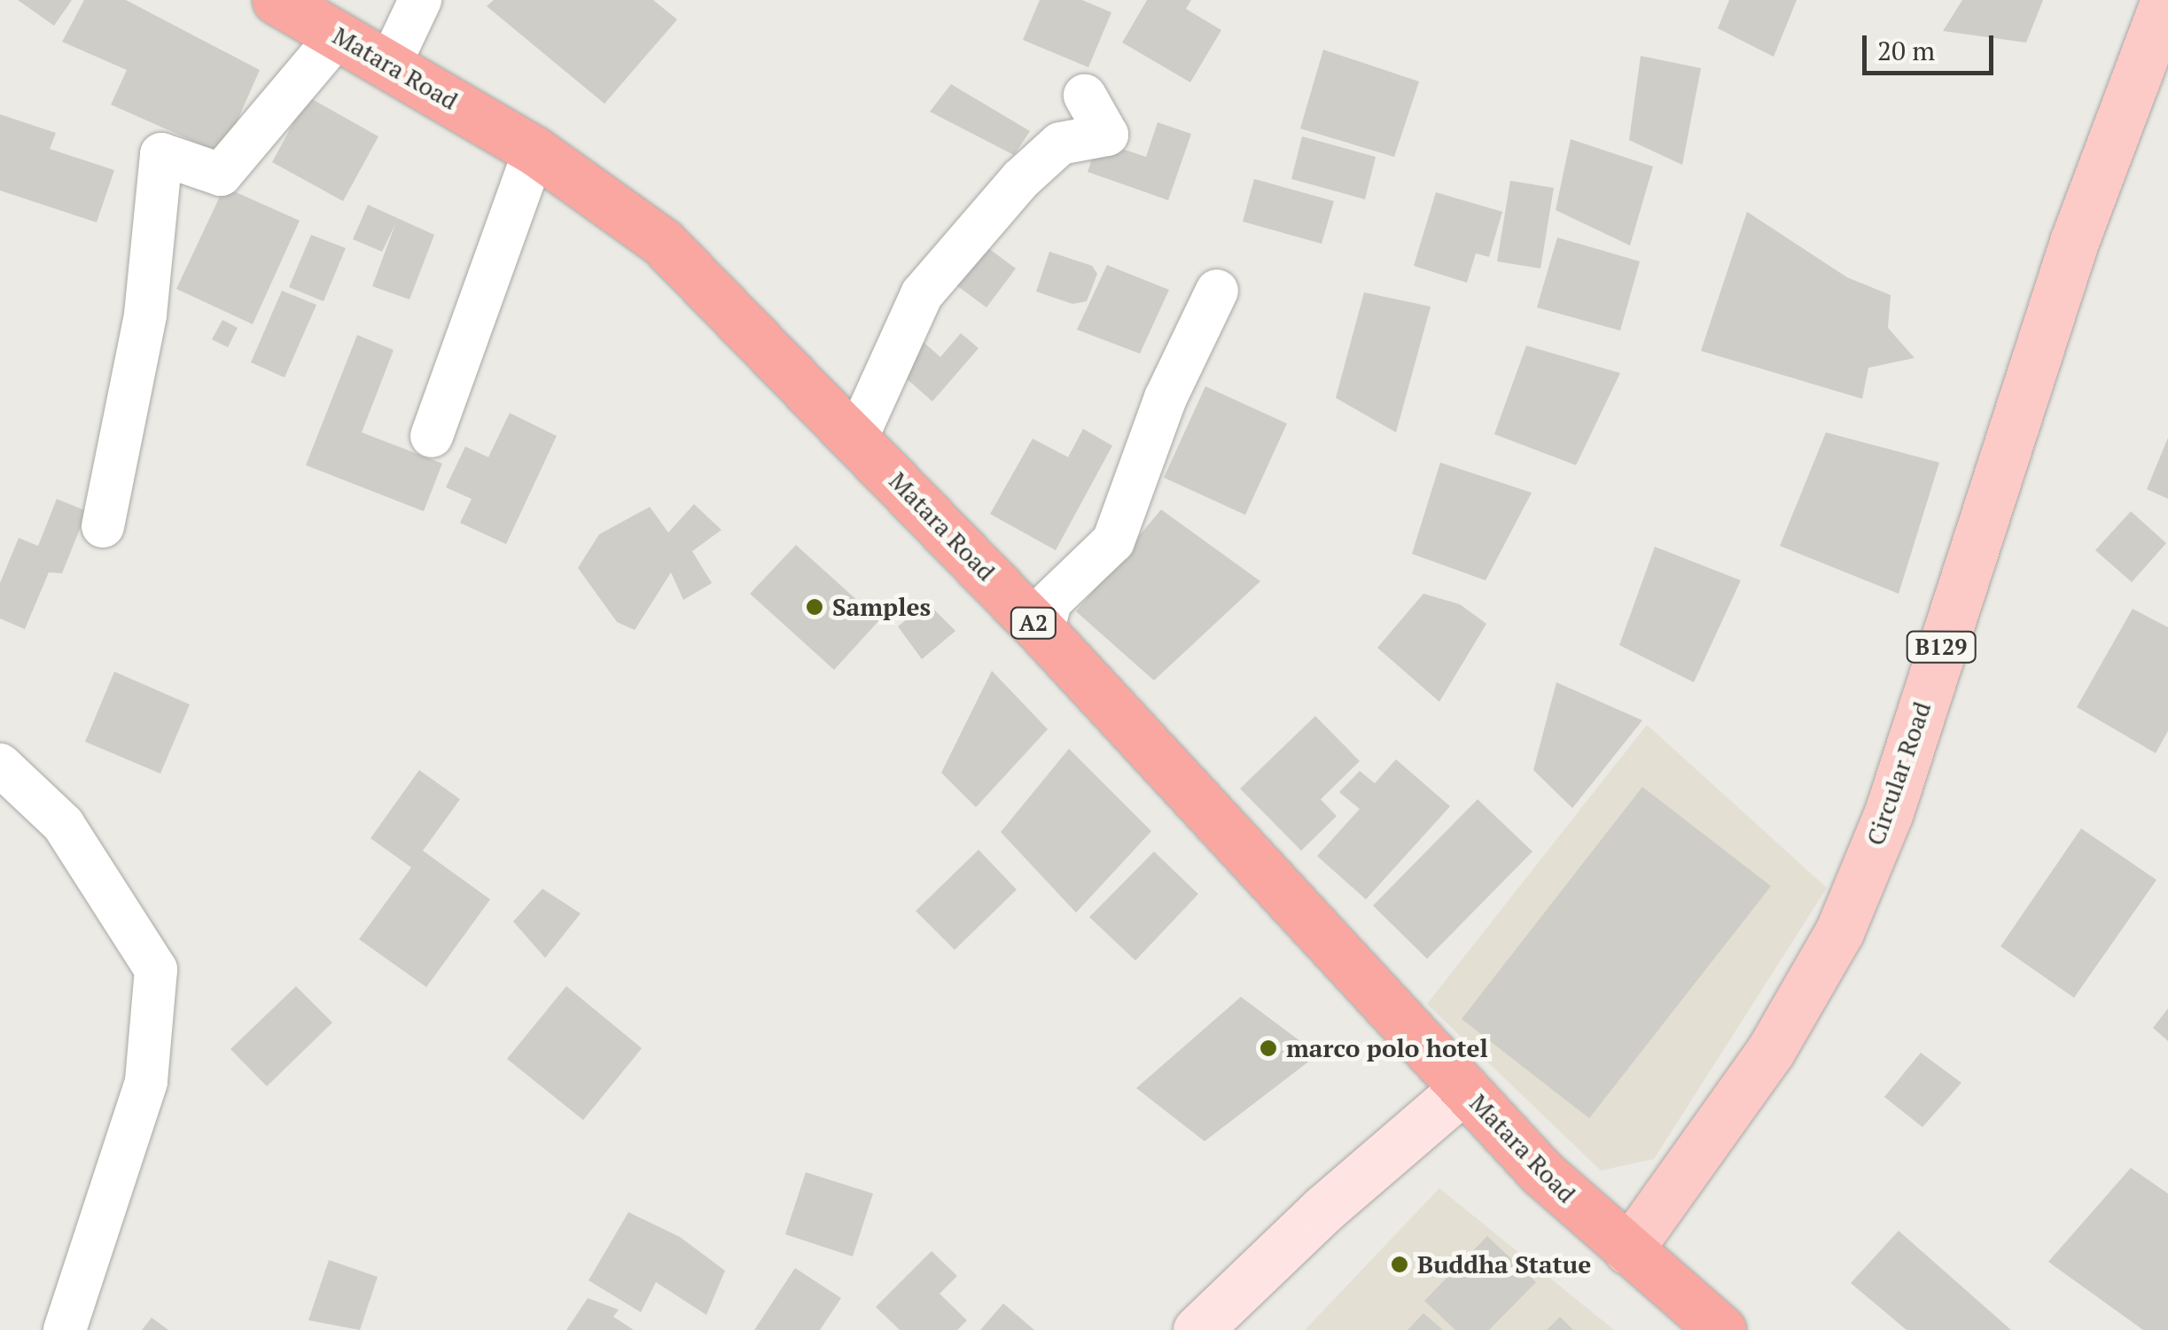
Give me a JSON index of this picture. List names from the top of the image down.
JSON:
{
  "streets": {
    "highway": ["Matara Road", "A2"],
    "main road": ["B129", "Circular Road"]
  },
  "crossings": [
    ["Matara Road", "Circular Road"]
  ],
  "places": ["Samples", "marco polo hotel", "Buddha Statue"],
  "scale_bar": "20 m"
}
